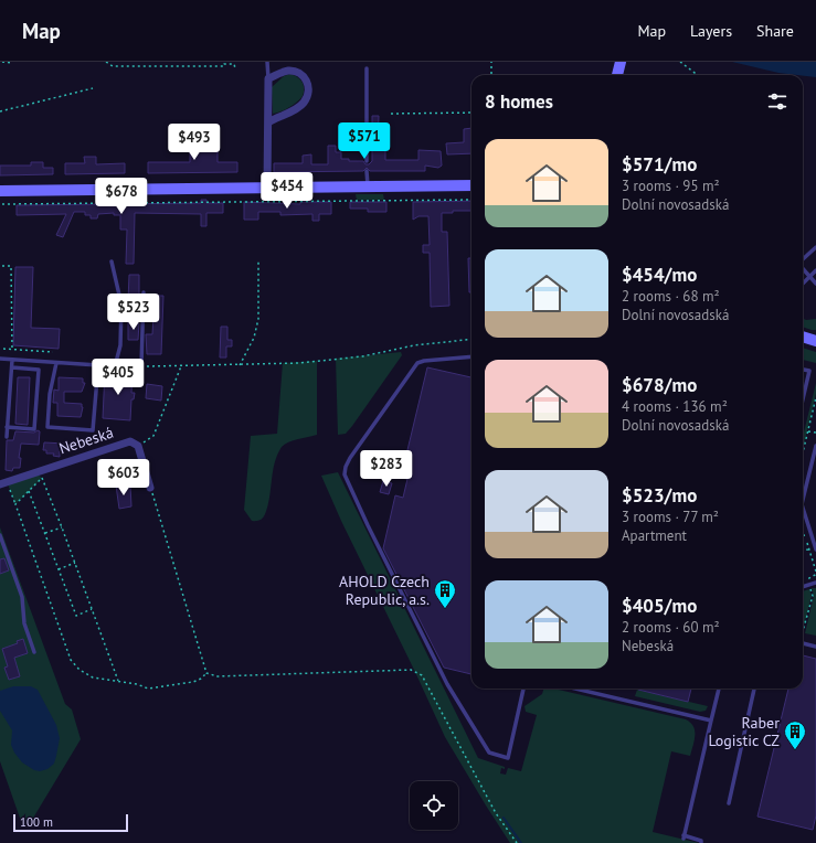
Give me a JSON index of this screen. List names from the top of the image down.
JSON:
{
  "streets": {
    "street": ["Nebeská"]
  },
  "places": {
    "building": ["AHOLD Czech Republic, a.s.", "Raber Logistic CZ"]
  },
  "scale_bar": "100 m",
  "page": {
    "header": "Map",
    "nav": ["Map", "Layers", "Share"],
    "heading": "8 homes",
    "price": [
      "$571",
      "$493",
      "$454",
      "$678",
      "$523",
      "$405",
      "$283",
      "$603"
    ],
    "list": [
      {
        "name": "$571/mo",
        "note": "3 rooms · 95 m² · Dolní novosadská"
      },
      {
        "name": "$454/mo",
        "note": "2 rooms · 68 m² · Dolní novosadská"
      },
      {
        "name": "$678/mo",
        "note": "4 rooms · 136 m² · Dolní novosadská"
      },
      {
        "name": "$523/mo",
        "note": "3 rooms · 77 m² · Apartment"
      },
      {
        "name": "$405/mo",
        "note": "2 rooms · 60 m² · Nebeská"
      }
    ],
    "scale": "100 m"
  }
}
